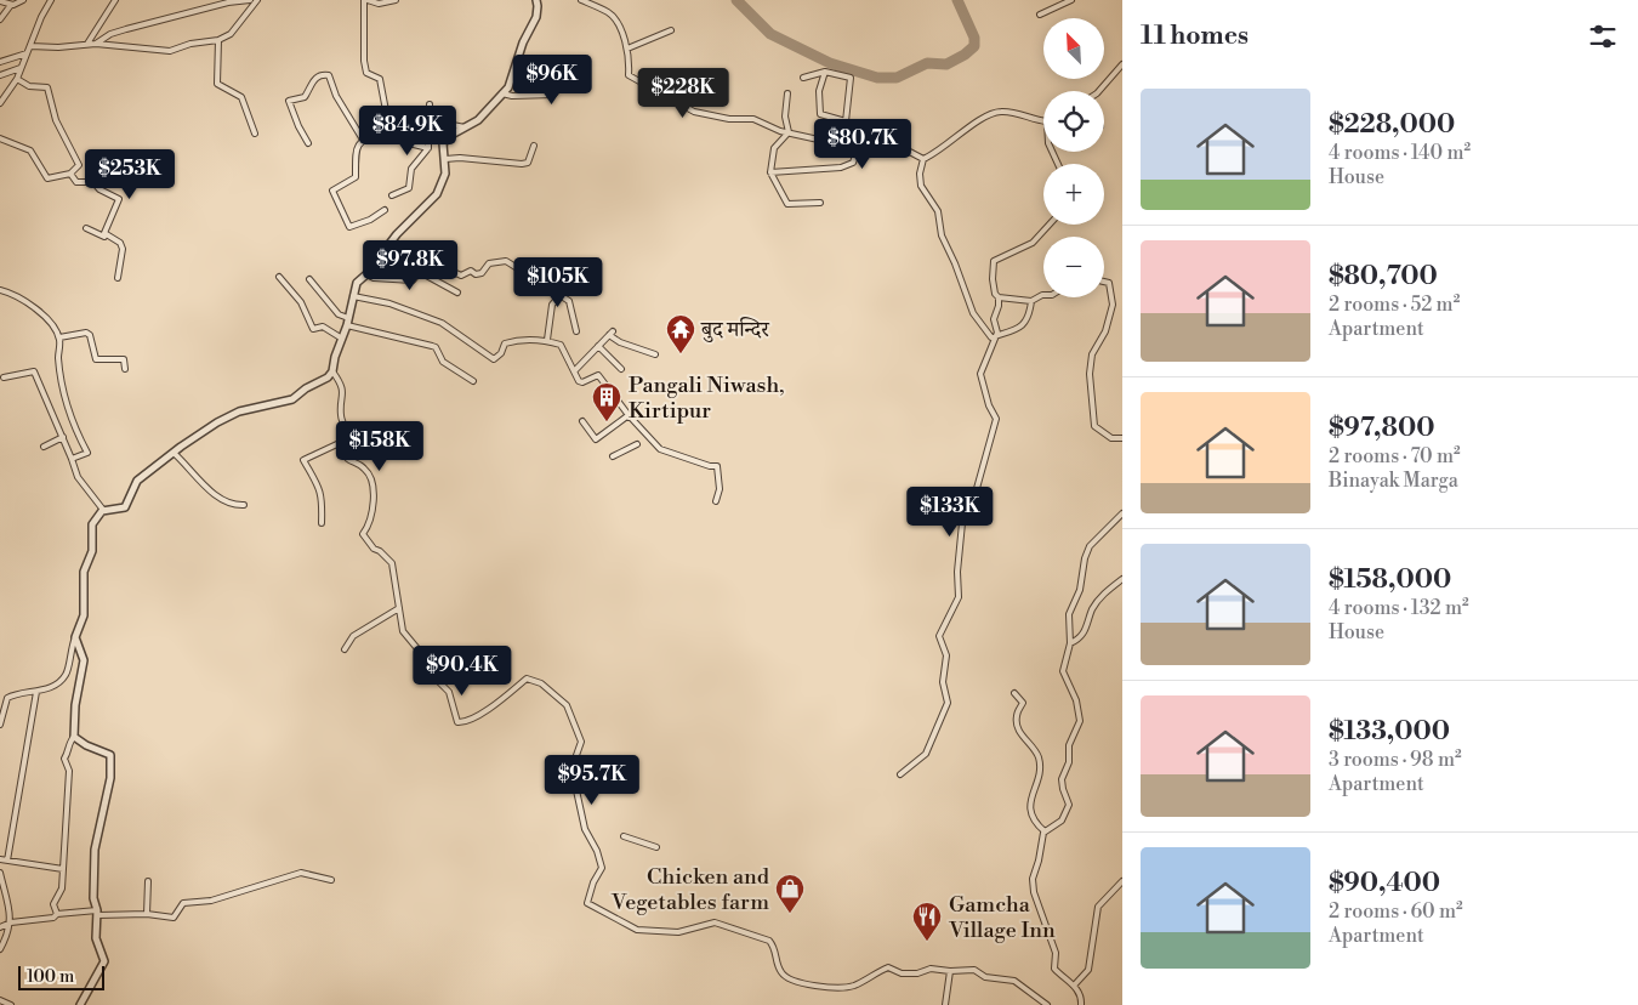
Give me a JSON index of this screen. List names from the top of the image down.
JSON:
{
  "places": {
    "temple": ["बुद मन्दिर"],
    "building": ["Pangali Niwash, Kirtipur"],
    "shop": ["Chicken and Vegetables farm"],
    "restaurant": ["Gamcha Village Inn"]
  },
  "scale_bar": "100 m",
  "north": "top left",
  "page": {
    "heading": "11 homes",
    "map_buttons": ["+", "−"],
    "price": [
      "$96K",
      "$228K",
      "$84.9K",
      "$80.7K",
      "$253K",
      "$97.8K",
      "$105K",
      "$158K",
      "$133K",
      "$90.4K",
      "$95.7K"
    ],
    "list": [
      {
        "name": "$228,000",
        "note": "4 rooms · 140 m² · House"
      },
      {
        "name": "$80,700",
        "note": "2 rooms · 52 m² · Apartment"
      },
      {
        "name": "$97,800",
        "note": "2 rooms · 70 m² · Binayak Marga"
      },
      {
        "name": "$158,000",
        "note": "4 rooms · 132 m² · House"
      },
      {
        "name": "$133,000",
        "note": "3 rooms · 98 m² · Apartment"
      },
      {
        "name": "$90,400",
        "note": "2 rooms · 60 m² · Apartment"
      }
    ],
    "scale": "100 m"
  }
}
